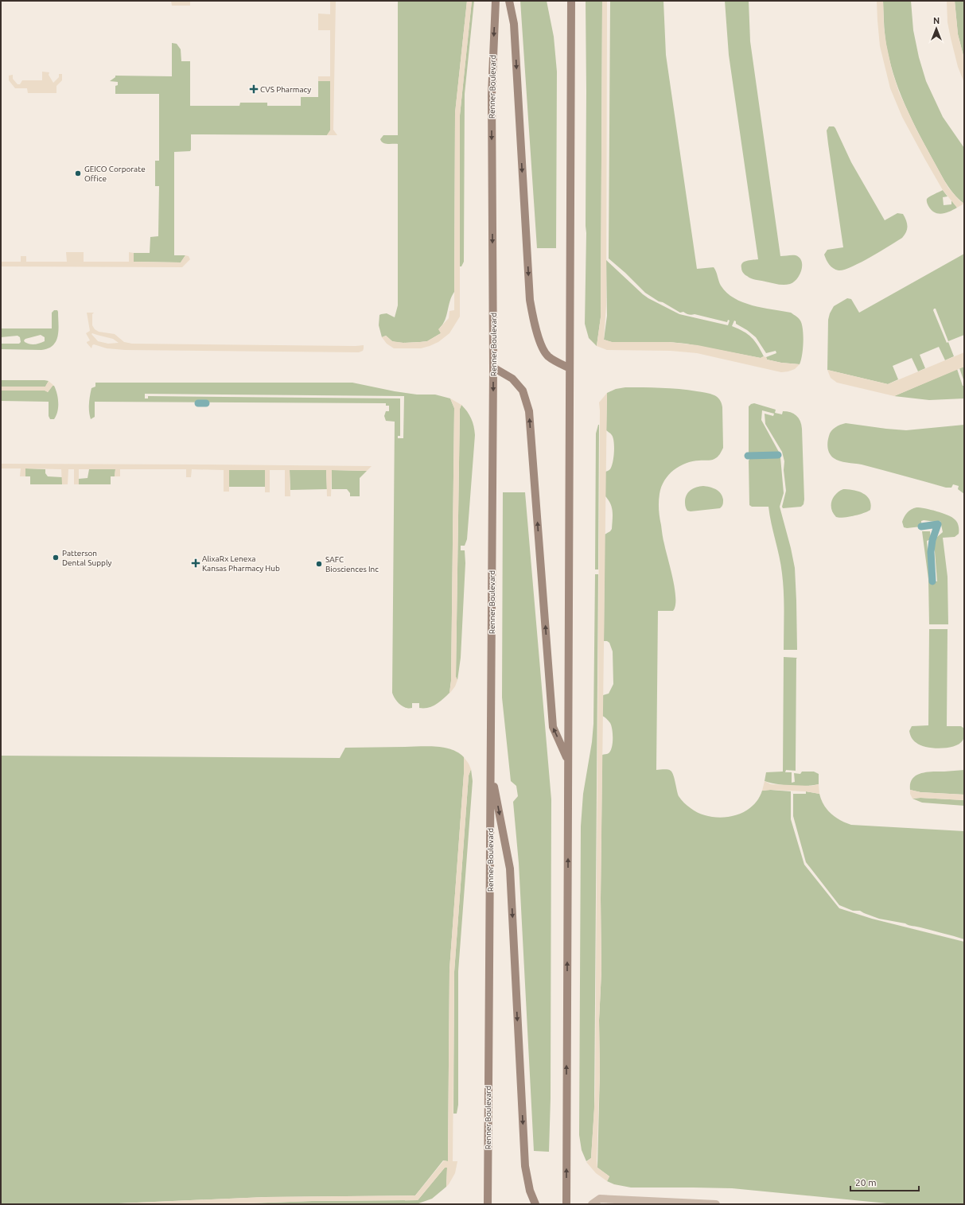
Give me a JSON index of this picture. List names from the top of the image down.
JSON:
{
  "streets": {
    "main road": ["Renner Boulevard"]
  },
  "places": {
    "health": ["CVS Pharmacy", "AlixaRx Lenexa Kansas Pharmacy Hub"],
    "other": ["GEICO Corporate Office", "Patterson Dental Supply", "SAFC Biosciences Inc"]
  },
  "scale_bar": "20 m",
  "north": "top"
}
